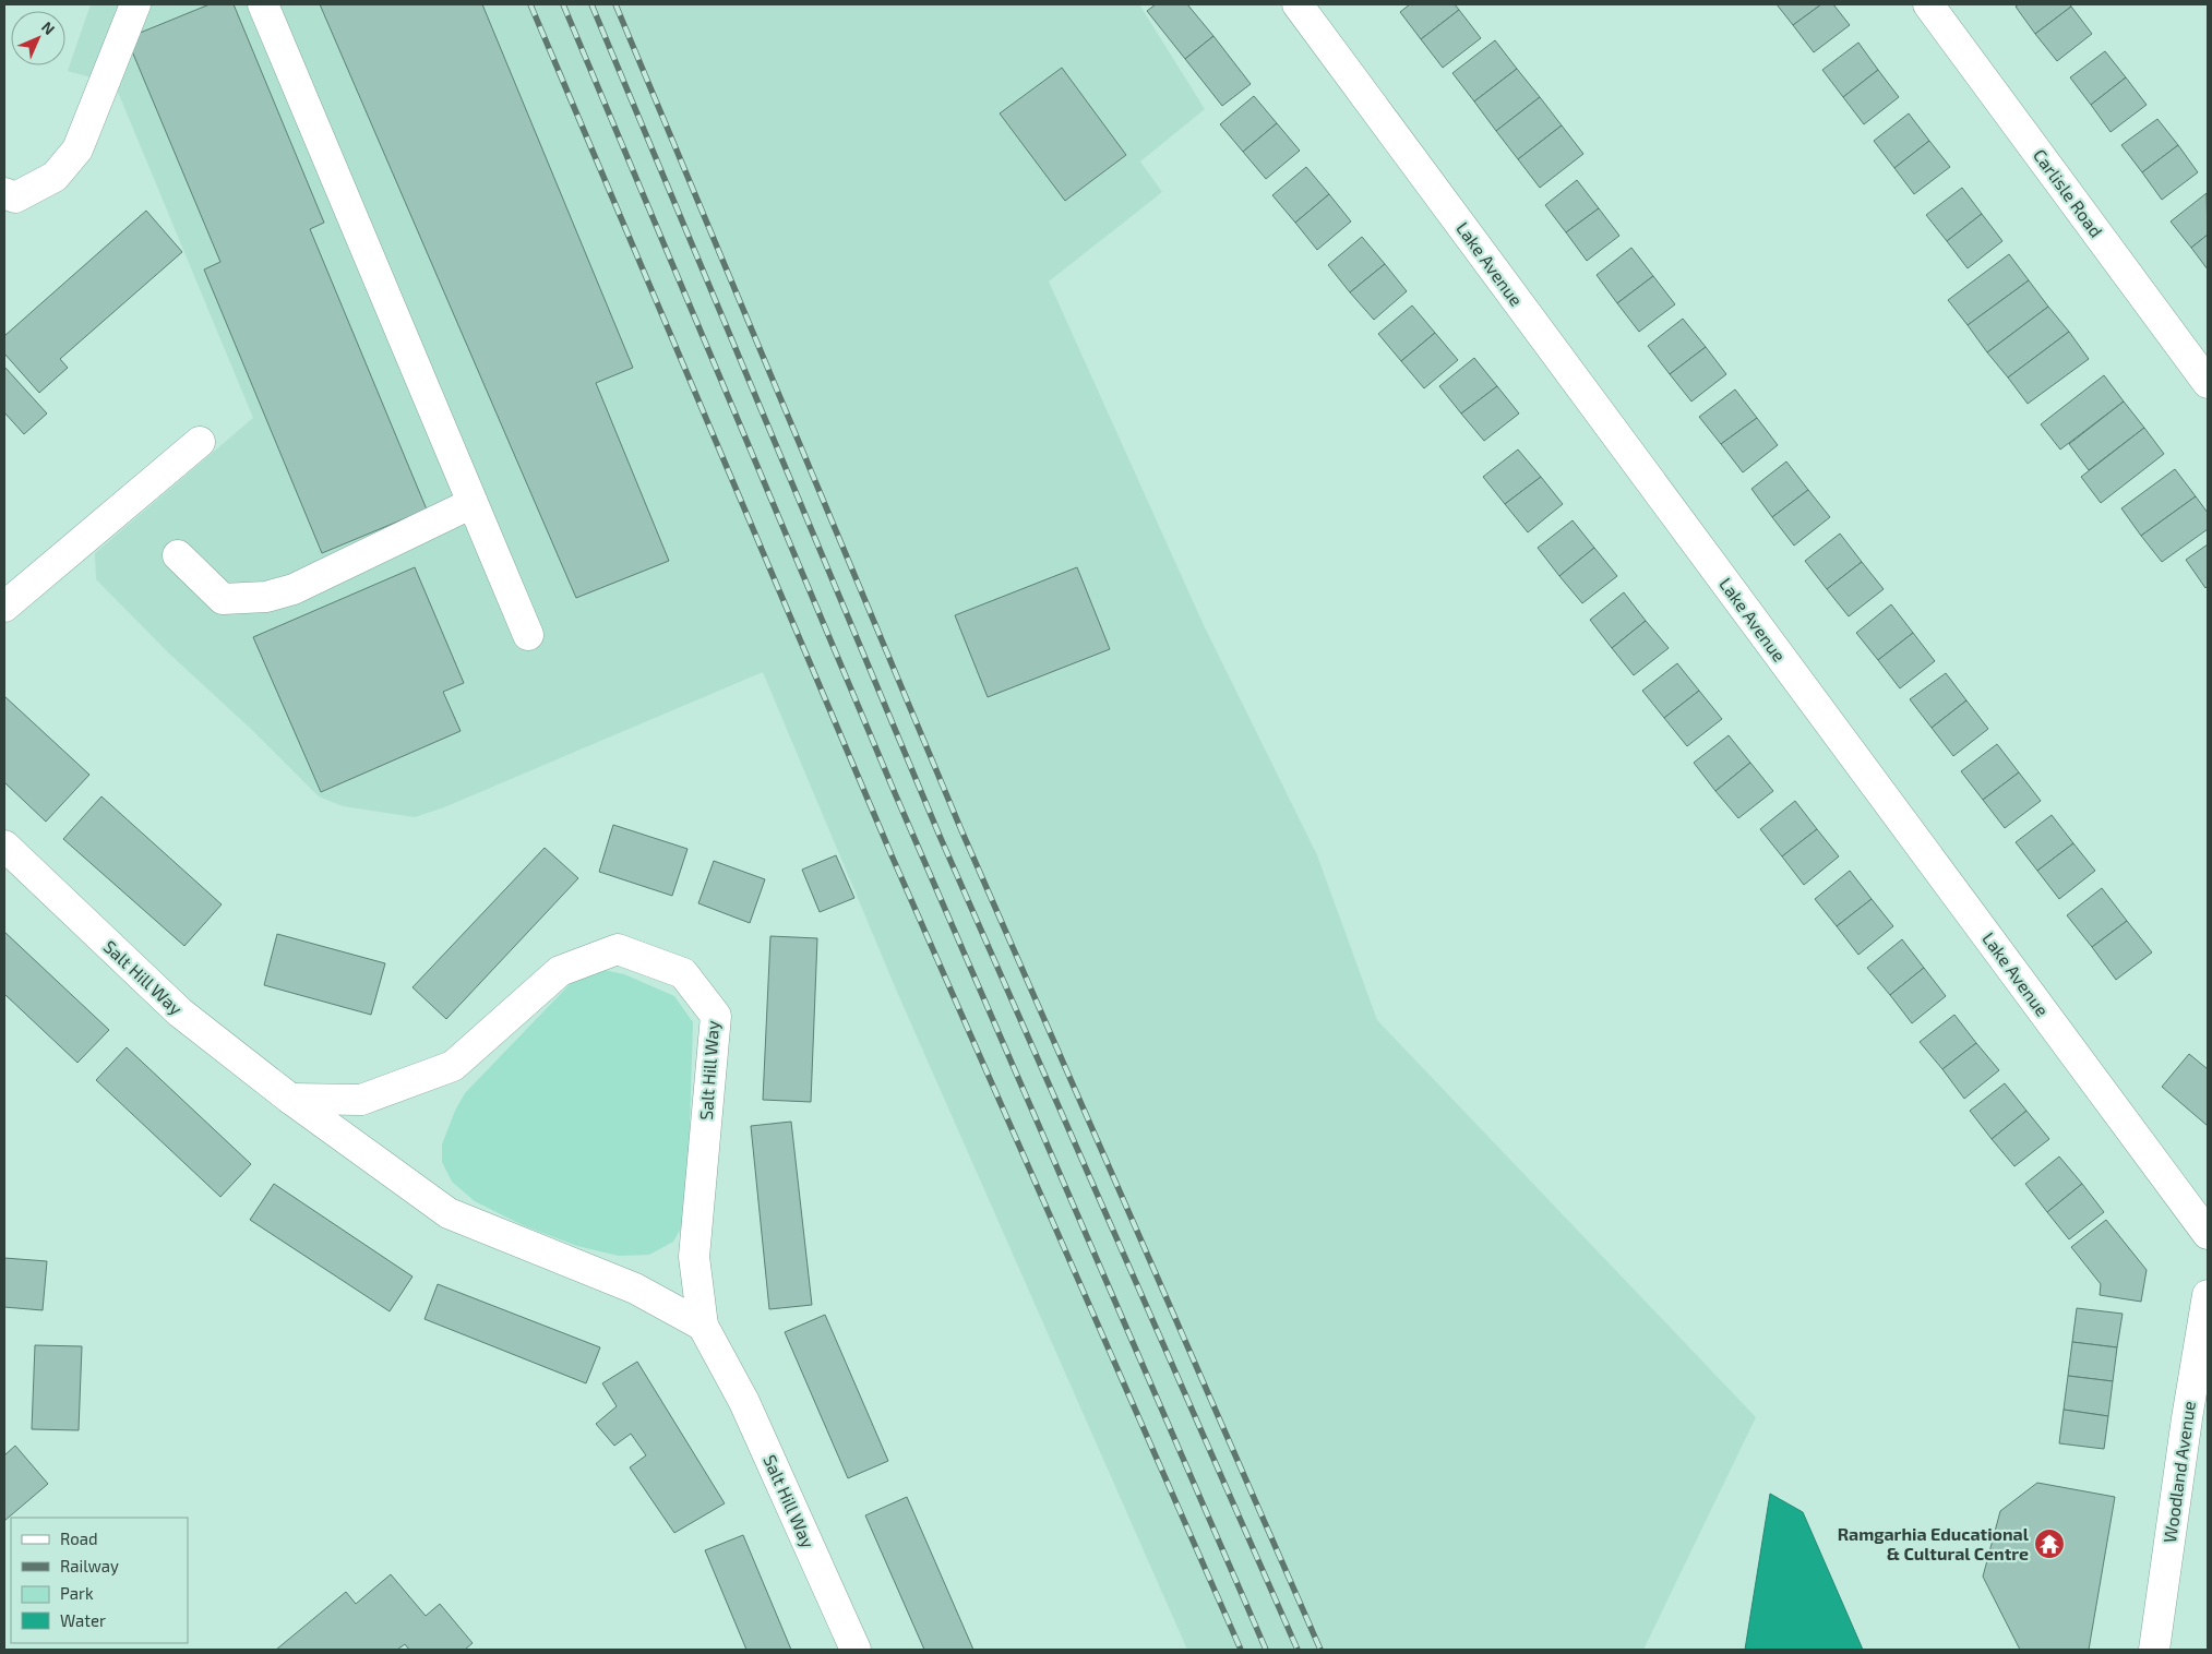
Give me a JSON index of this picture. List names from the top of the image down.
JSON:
{
  "streets": {
    "street": [
      "Carlisle Road",
      "Lake Avenue",
      "Salt Hill Way",
      "Woodland Avenue"
    ]
  },
  "places": {
    "temple": ["Ramgarhia Educational & Cultural Centre"]
  },
  "legend": [
    "Road",
    "Railway",
    "Park",
    "Water"
  ],
  "north": "top right"
}
